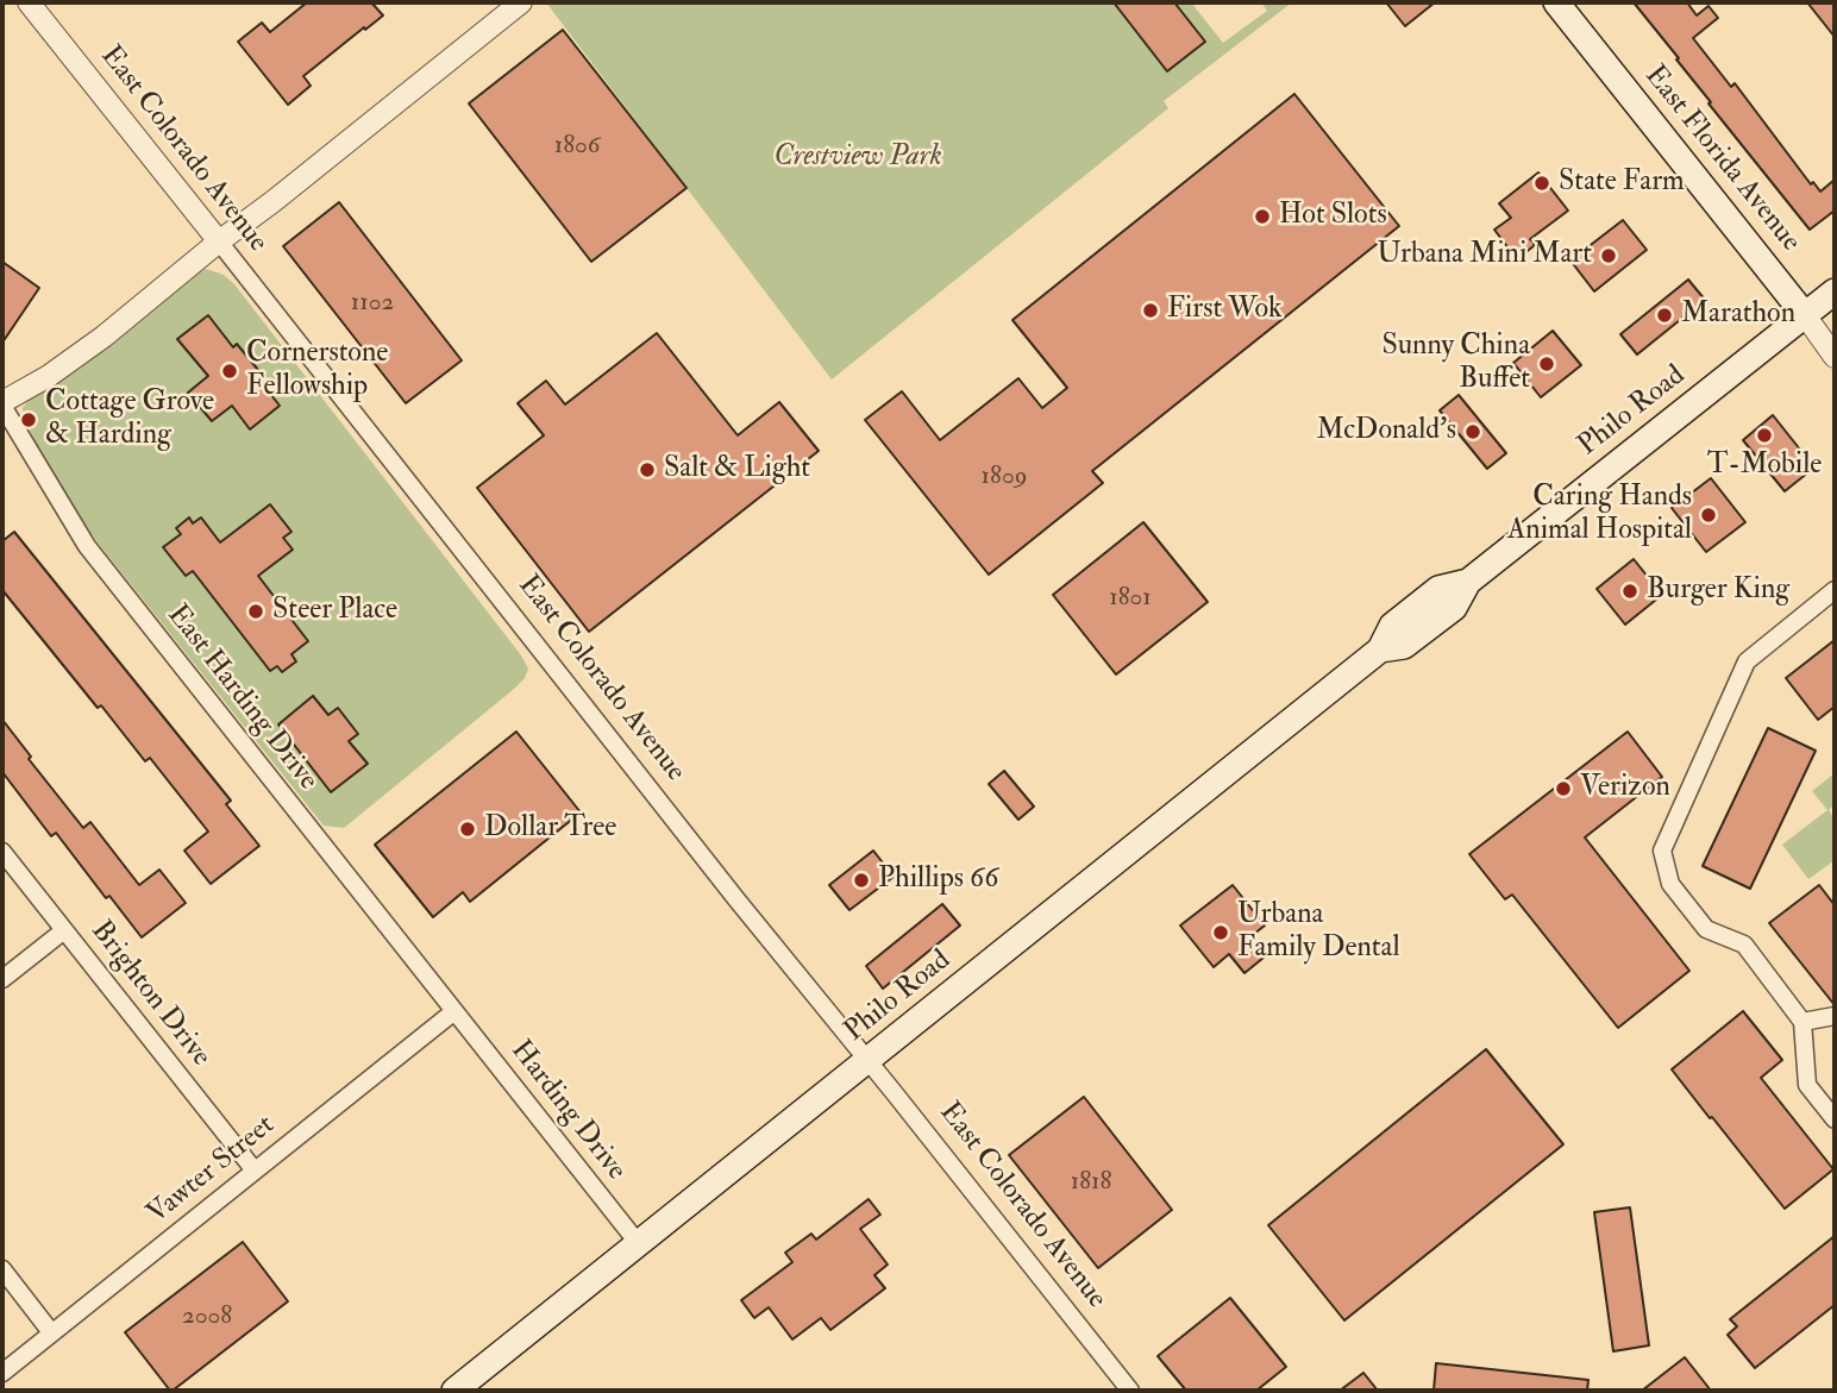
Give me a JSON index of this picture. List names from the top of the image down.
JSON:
{
  "streets": {
    "main road": ["East Florida Avenue", "Philo Road"],
    "street": [
      "East Colorado Avenue",
      "East Harding Drive",
      "Brighton Drive",
      "Harding Drive",
      "Vawter Street"
    ]
  },
  "crossings": [
    ["East Colorado Avenue", "Philo Road"],
    ["East Florida Avenue", "Philo Road"],
    ["Philo Road", "Harding Drive"],
    ["East Harding Drive", "Harding Drive"],
    ["East Harding Drive", "Vawter Street"],
    ["Brighton Drive", "Vawter Street"],
    ["Harding Drive", "Vawter Street"]
  ],
  "parks": ["Crestview Park"],
  "places": [
    "State Farm",
    "Hot Slots",
    "Urbana Mini Mart",
    "First Wok",
    "Marathon",
    "Sunny China Buffet",
    "Cornerstone Fellowship",
    "Cottage Grove & Harding",
    "McDonald's",
    "T-Mobile",
    "Salt & Light",
    "Caring Hands Animal Hospital",
    "Burger King",
    "Steer Place",
    "Verizon",
    "Dollar Tree",
    "Phillips 66",
    "Urbana Family Dental"
  ],
  "house_numbers": [
    "1806",
    "1102",
    "1809",
    "1801",
    "1818",
    "2008"
  ]
}
